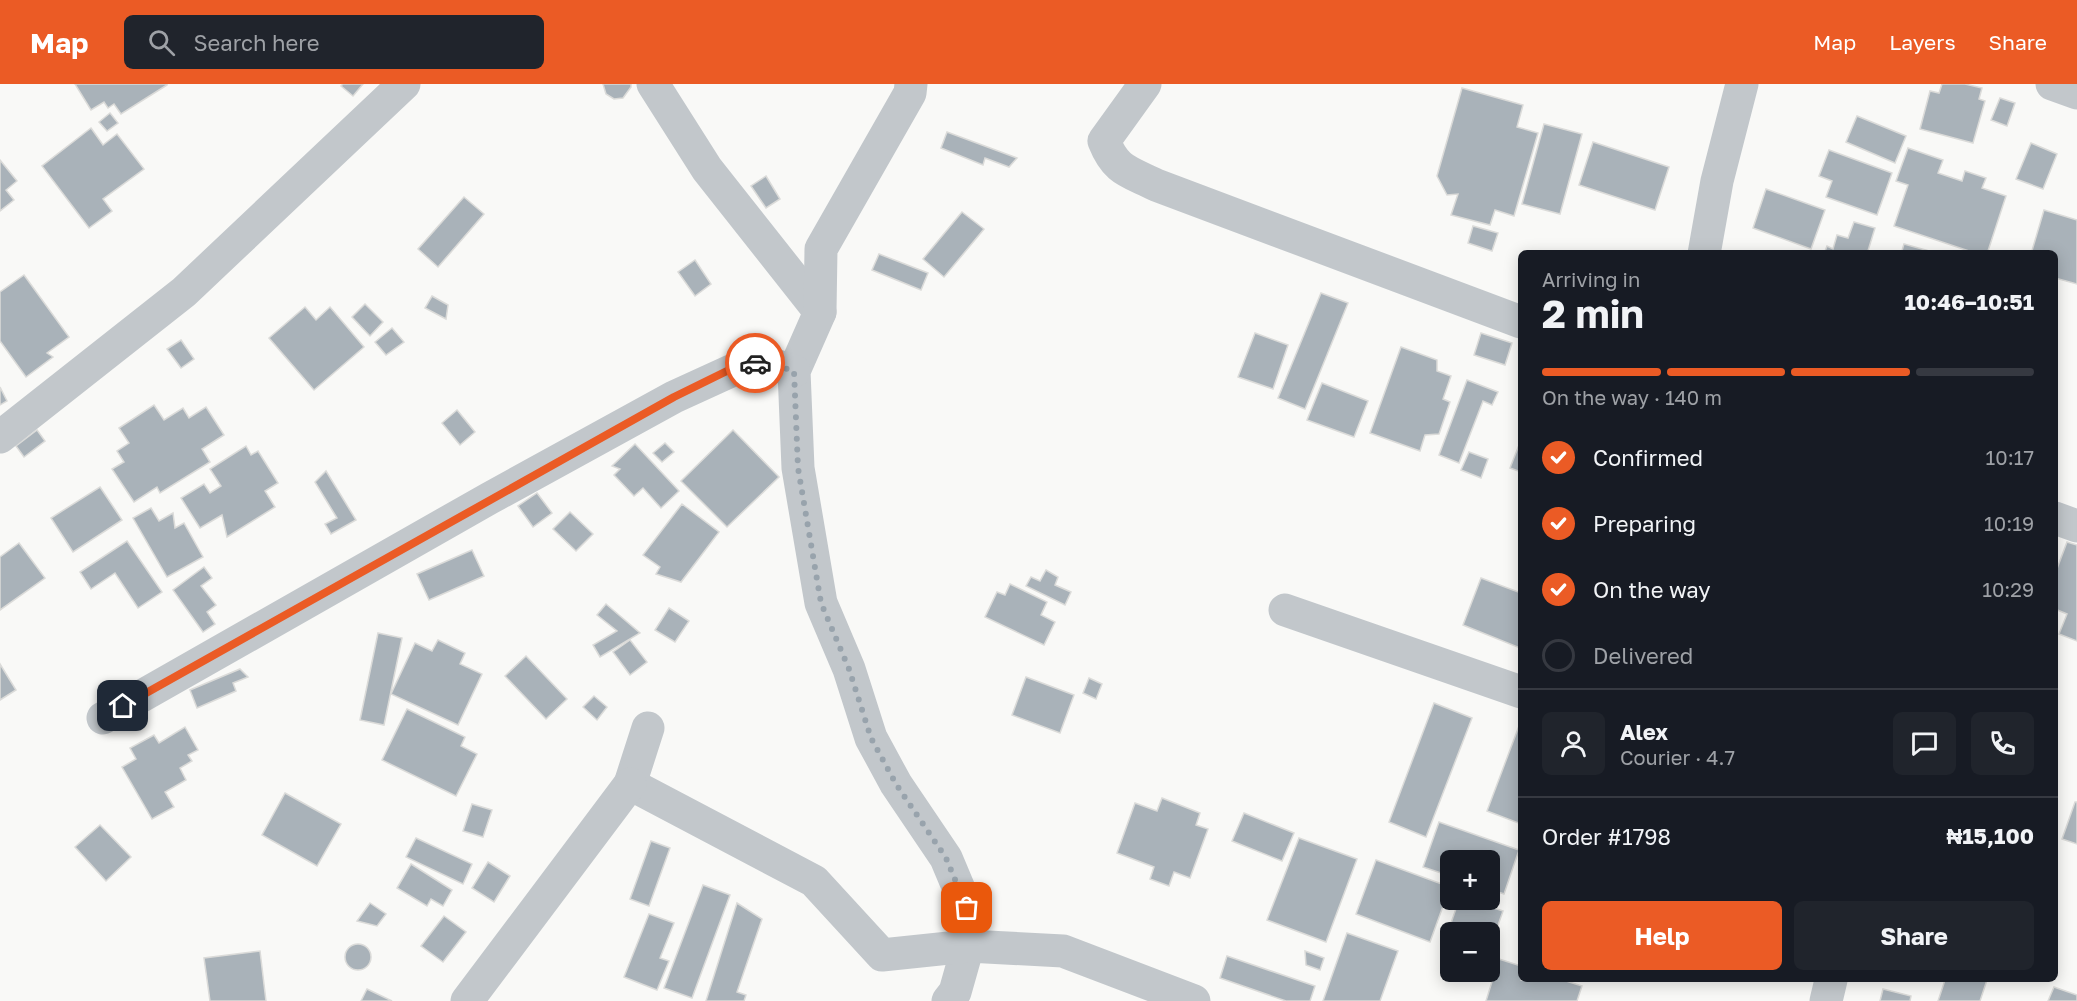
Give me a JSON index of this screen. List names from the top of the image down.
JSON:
{
  "page": {
    "header": "Map",
    "search": "Search here",
    "nav": ["Map", "Layers", "Share"],
    "heading": ["2 min", "Arriving in", "10:46–10:51"],
    "panel": [
      "Alex",
      "Courier · 4.7",
      "Order #1798",
      "₦15,100"
    ],
    "bar": "On the way · 140 m",
    "list": [
      ["Confirmed", "10:17"],
      ["Preparing", "10:19"],
      ["On the way", "10:29"],
      "Delivered"
    ],
    "map_buttons": ["+", "−"],
    "buttons": ["Help", "Share"]
  }
}
